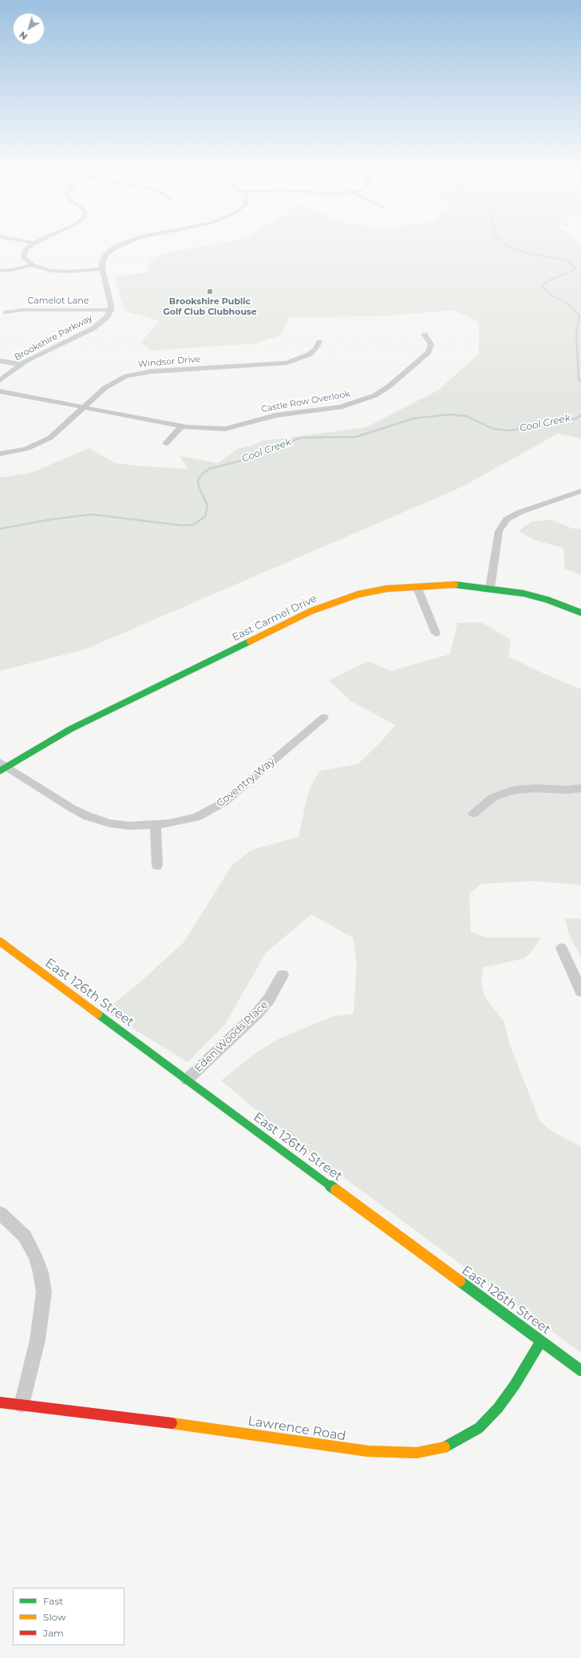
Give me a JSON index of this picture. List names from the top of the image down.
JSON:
{
  "streets": {
    "street": [
      "Camelot Lane",
      "Brookshire Parkway",
      "Windsor Drive",
      "Castle Row Overlook",
      "East Carmel Drive",
      "Coventry Way",
      "East 126th Street",
      "Eden Woods Place",
      "Lawrence Road"
    ]
  },
  "crossings": [
    ["Camelot Lane", "Brookshire Parkway"],
    ["Windsor Drive", "Castle Row Overlook"],
    ["East Carmel Drive", "Coventry Way"],
    ["East 126th Street", "Eden Woods Place"],
    ["East 126th Street", "Lawrence Road"]
  ],
  "water": ["Cool Creek"],
  "places": ["Brookshire Public Golf Club Clubhouse"],
  "legend": ["Fast", "Slow", "Jam"],
  "north": "bottom left"
}
